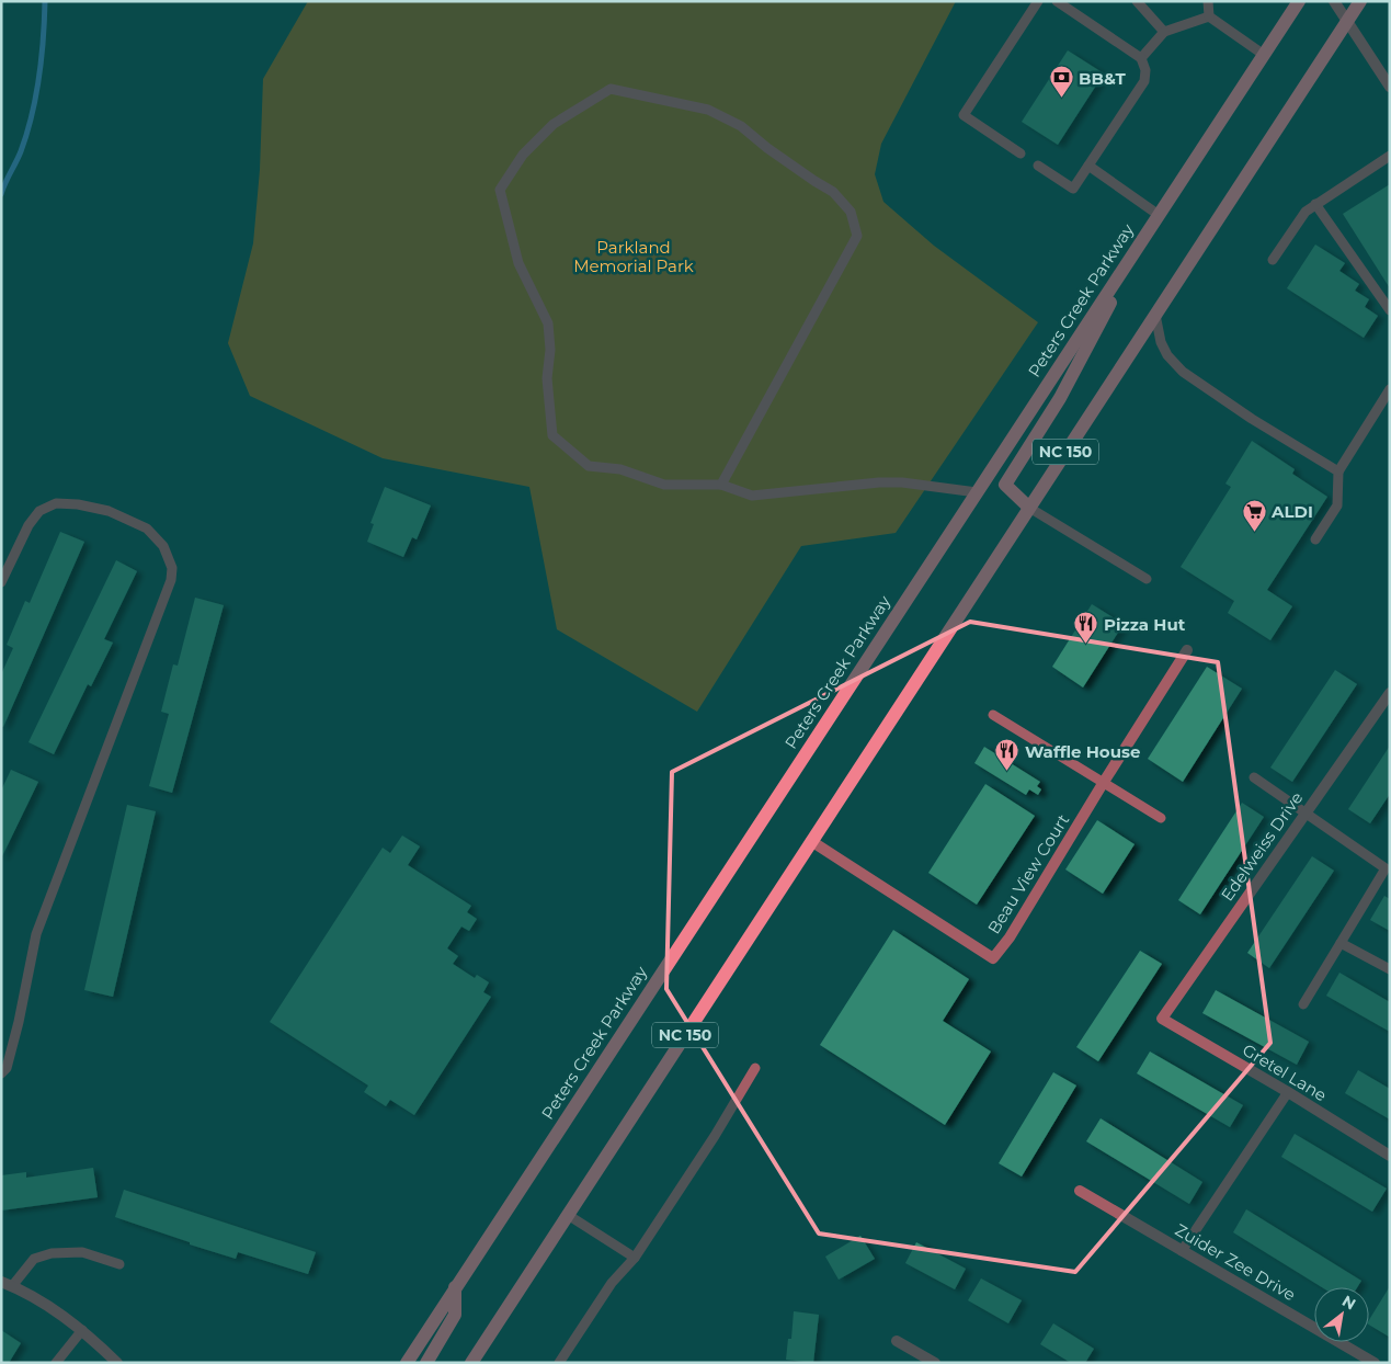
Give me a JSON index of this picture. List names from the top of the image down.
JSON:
{
  "streets": {
    "main road": ["Peters Creek Parkway", "NC 150"],
    "street": [
      "Edelweiss Drive",
      "Beau View Court",
      "Gretel Lane",
      "Zuider Zee Drive"
    ]
  },
  "crossings": [
    ["NC 150", "Beau View Court"],
    ["Edelweiss Drive", "Gretel Lane"]
  ],
  "parks": ["Parkland Memorial Park"],
  "places": {
    "bank": ["BB&T"],
    "supermarket": ["ALDI"],
    "restaurant": ["Pizza Hut", "Waffle House"]
  },
  "north": "top right"
}
